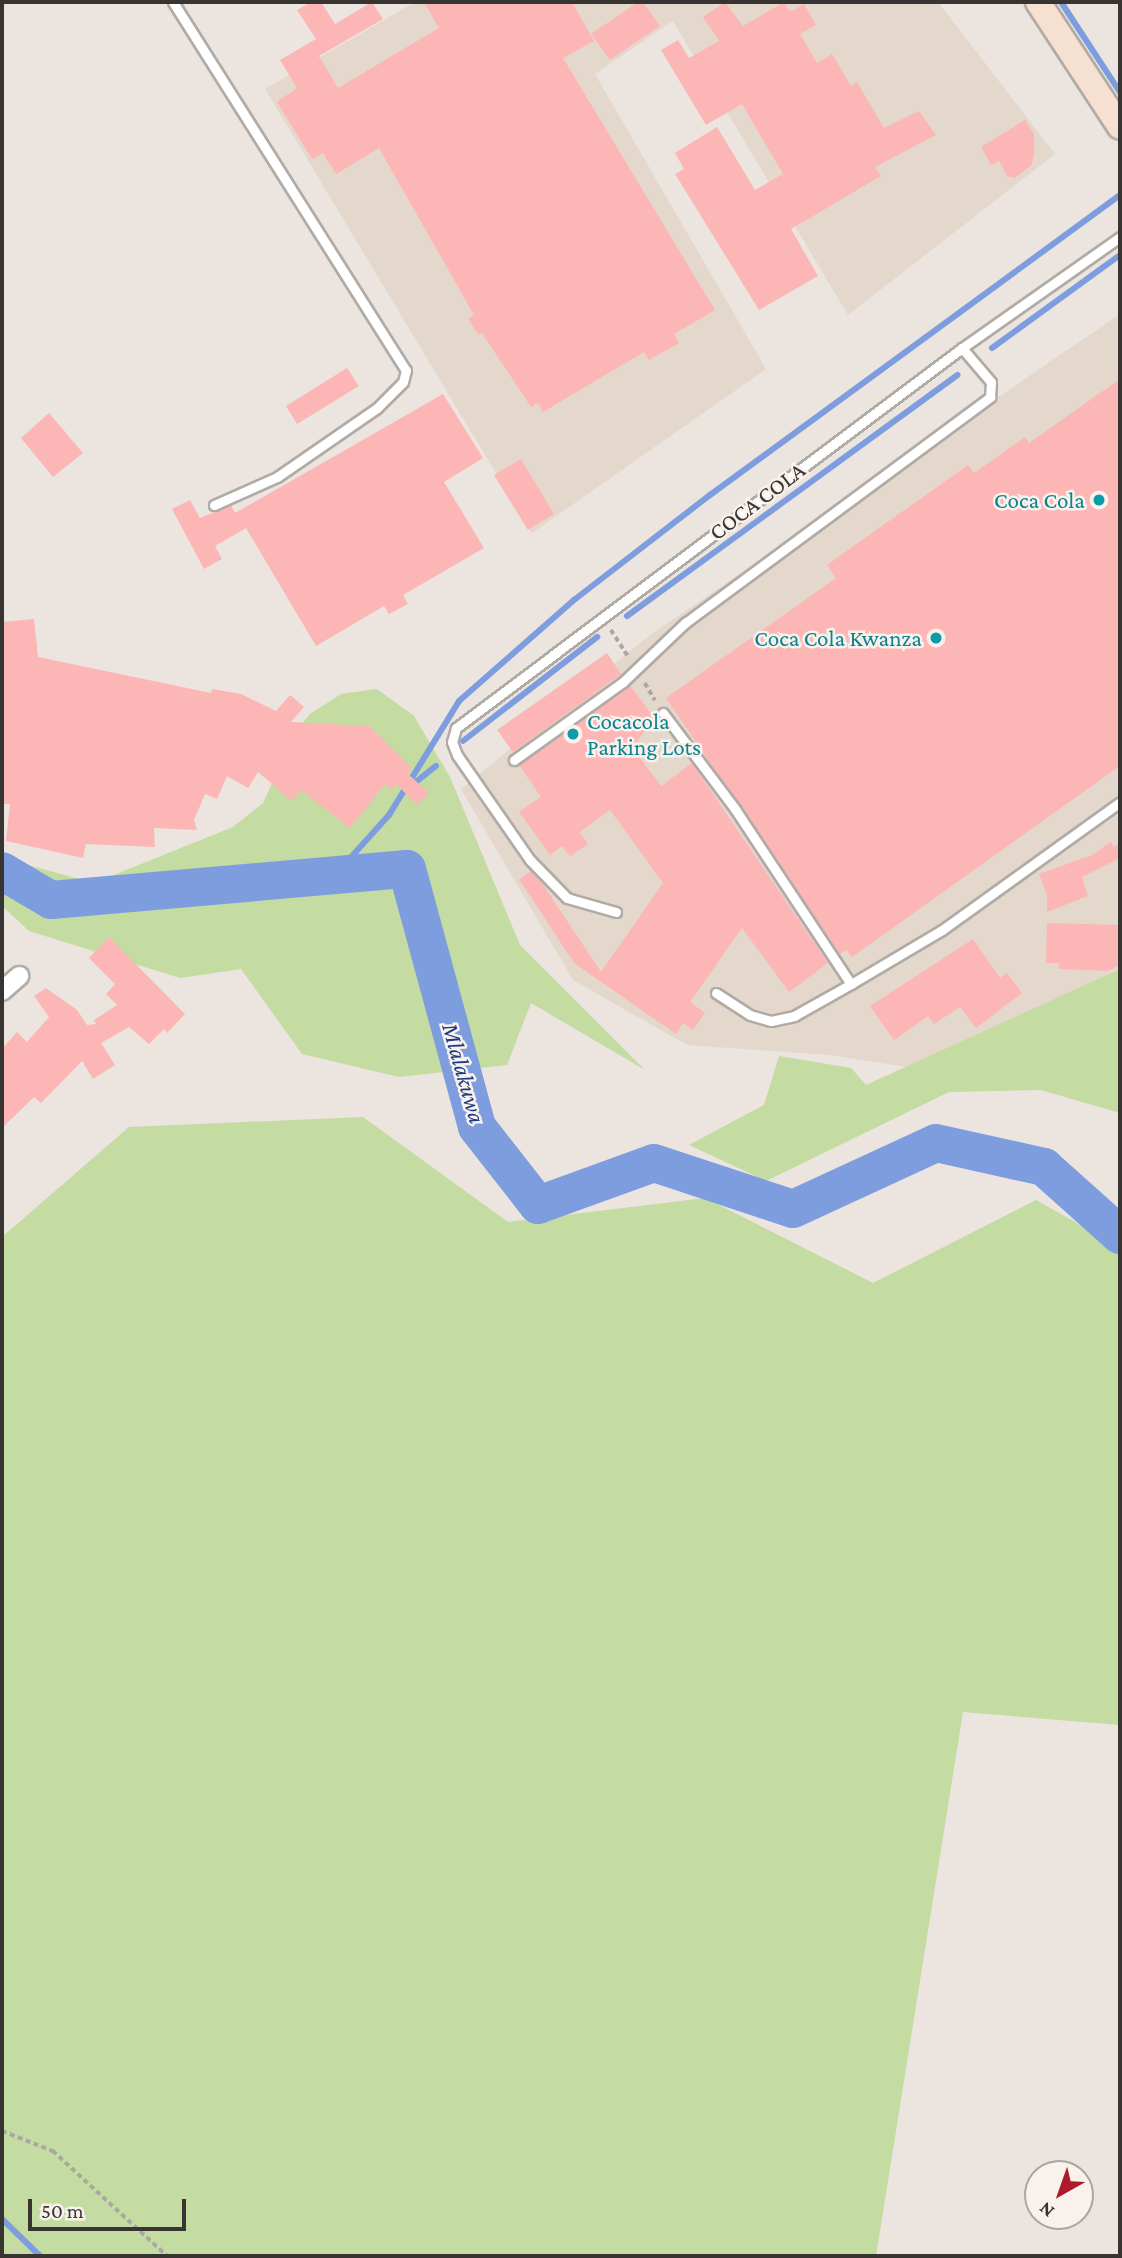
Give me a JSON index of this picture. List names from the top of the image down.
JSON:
{
  "streets": {
    "lane": ["COCA COLA"]
  },
  "water": ["Mlalakuwa"],
  "places": ["Coca Cola", "Coca Cola Kwanza", "Cocacola Parking Lots"],
  "scale_bar": "50 m",
  "north": "bottom left"
}
